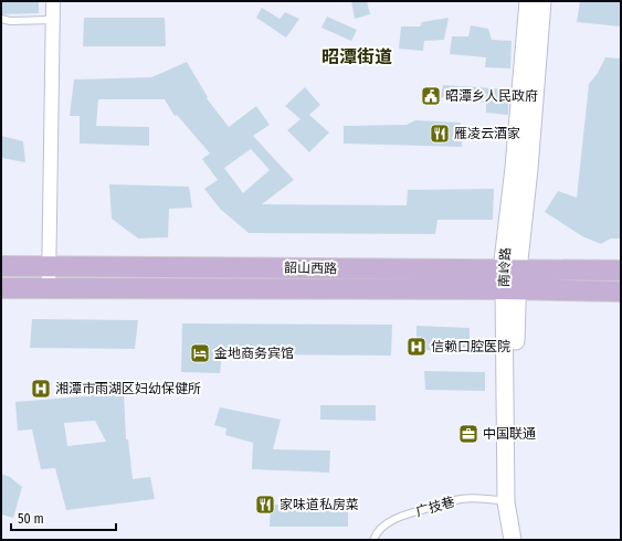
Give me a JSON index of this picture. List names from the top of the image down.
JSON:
{
  "streets": {
    "main road": ["韶山西路"],
    "street": ["南岭路"],
    "lane": ["广技巷"]
  },
  "crossings": [
    ["南岭路", "韶山西路"],
    ["南岭路", "广技巷"]
  ],
  "districts": ["昭潭街道"],
  "places": {
    "public building": ["昭潭乡人民政府"],
    "restaurant": ["雁凌云酒家", "家味道私房菜"],
    "hospital": ["信赖口腔医院", "湘潭市雨湖区妇幼保健所"],
    "hotel": ["金地商务宾馆"],
    "office": ["中国联通"]
  },
  "scale_bar": "50 m"
}
